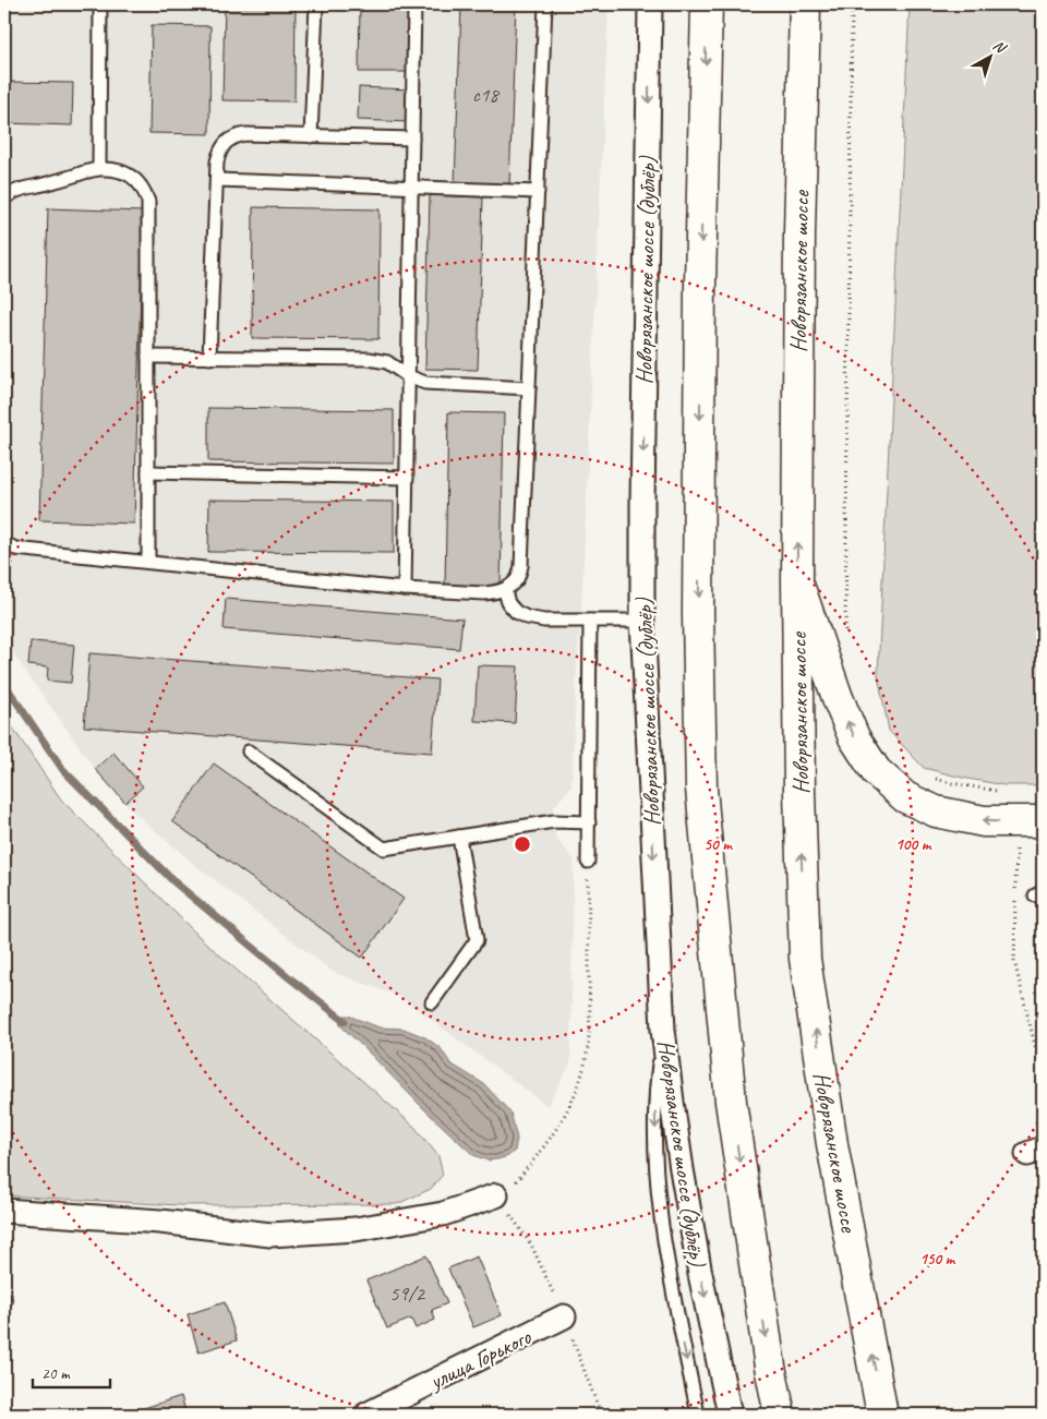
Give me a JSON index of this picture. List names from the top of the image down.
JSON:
{
  "streets": {
    "main road": ["Новорязанское шоссе"],
    "street": ["Новорязанское шоссе (дублёр)", "улица Горького"]
  },
  "one_way": ["Новорязанское шоссе (дублёр)"],
  "house_numbers": ["с18", "59/2"],
  "scale_bar": "20 m",
  "north": "top right",
  "rings": ["50 m", "100 m", "150 m"]
}
